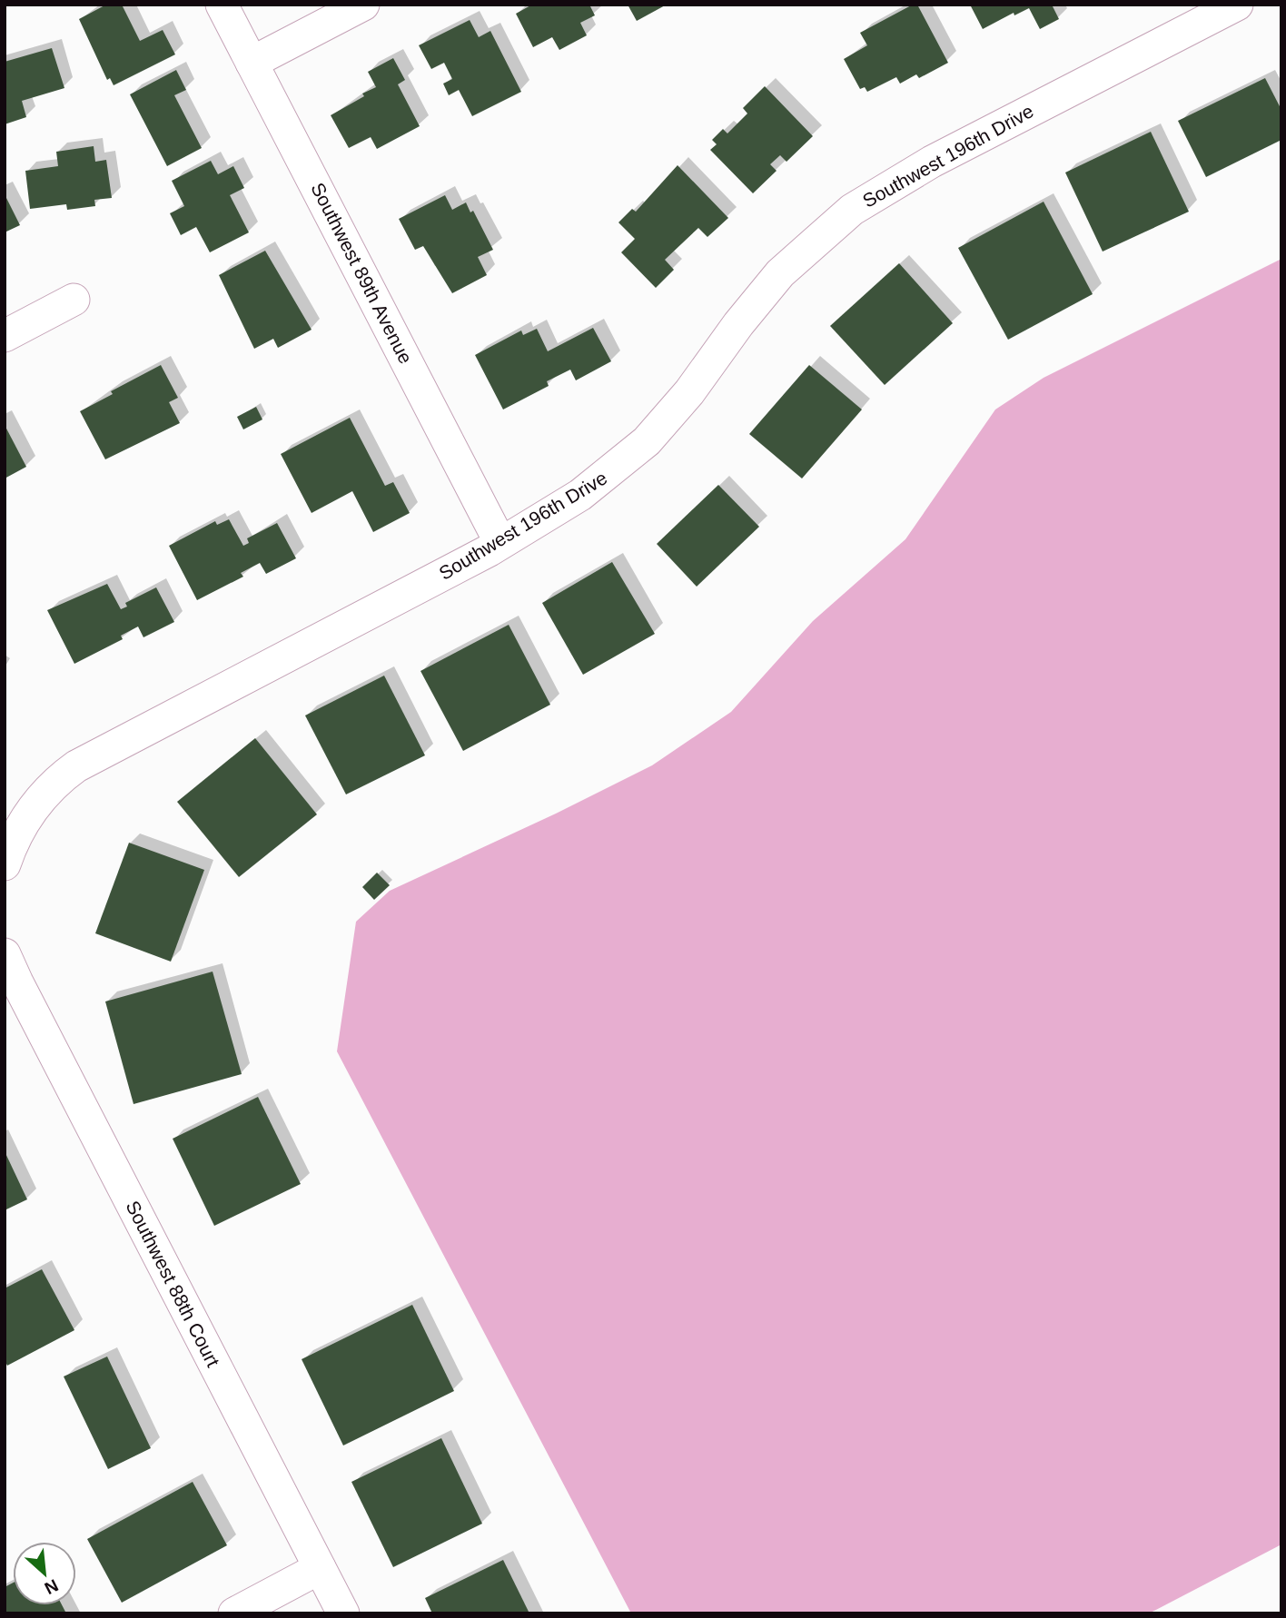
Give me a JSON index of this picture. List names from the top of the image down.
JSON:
{
  "streets": {
    "street": ["Southwest 196th Drive", "Southwest 89th Avenue", "Southwest 88th Court"]
  },
  "crossings": [
    ["Southwest 196th Drive", "Southwest 89th Avenue"]
  ],
  "north": "bottom right"
}
